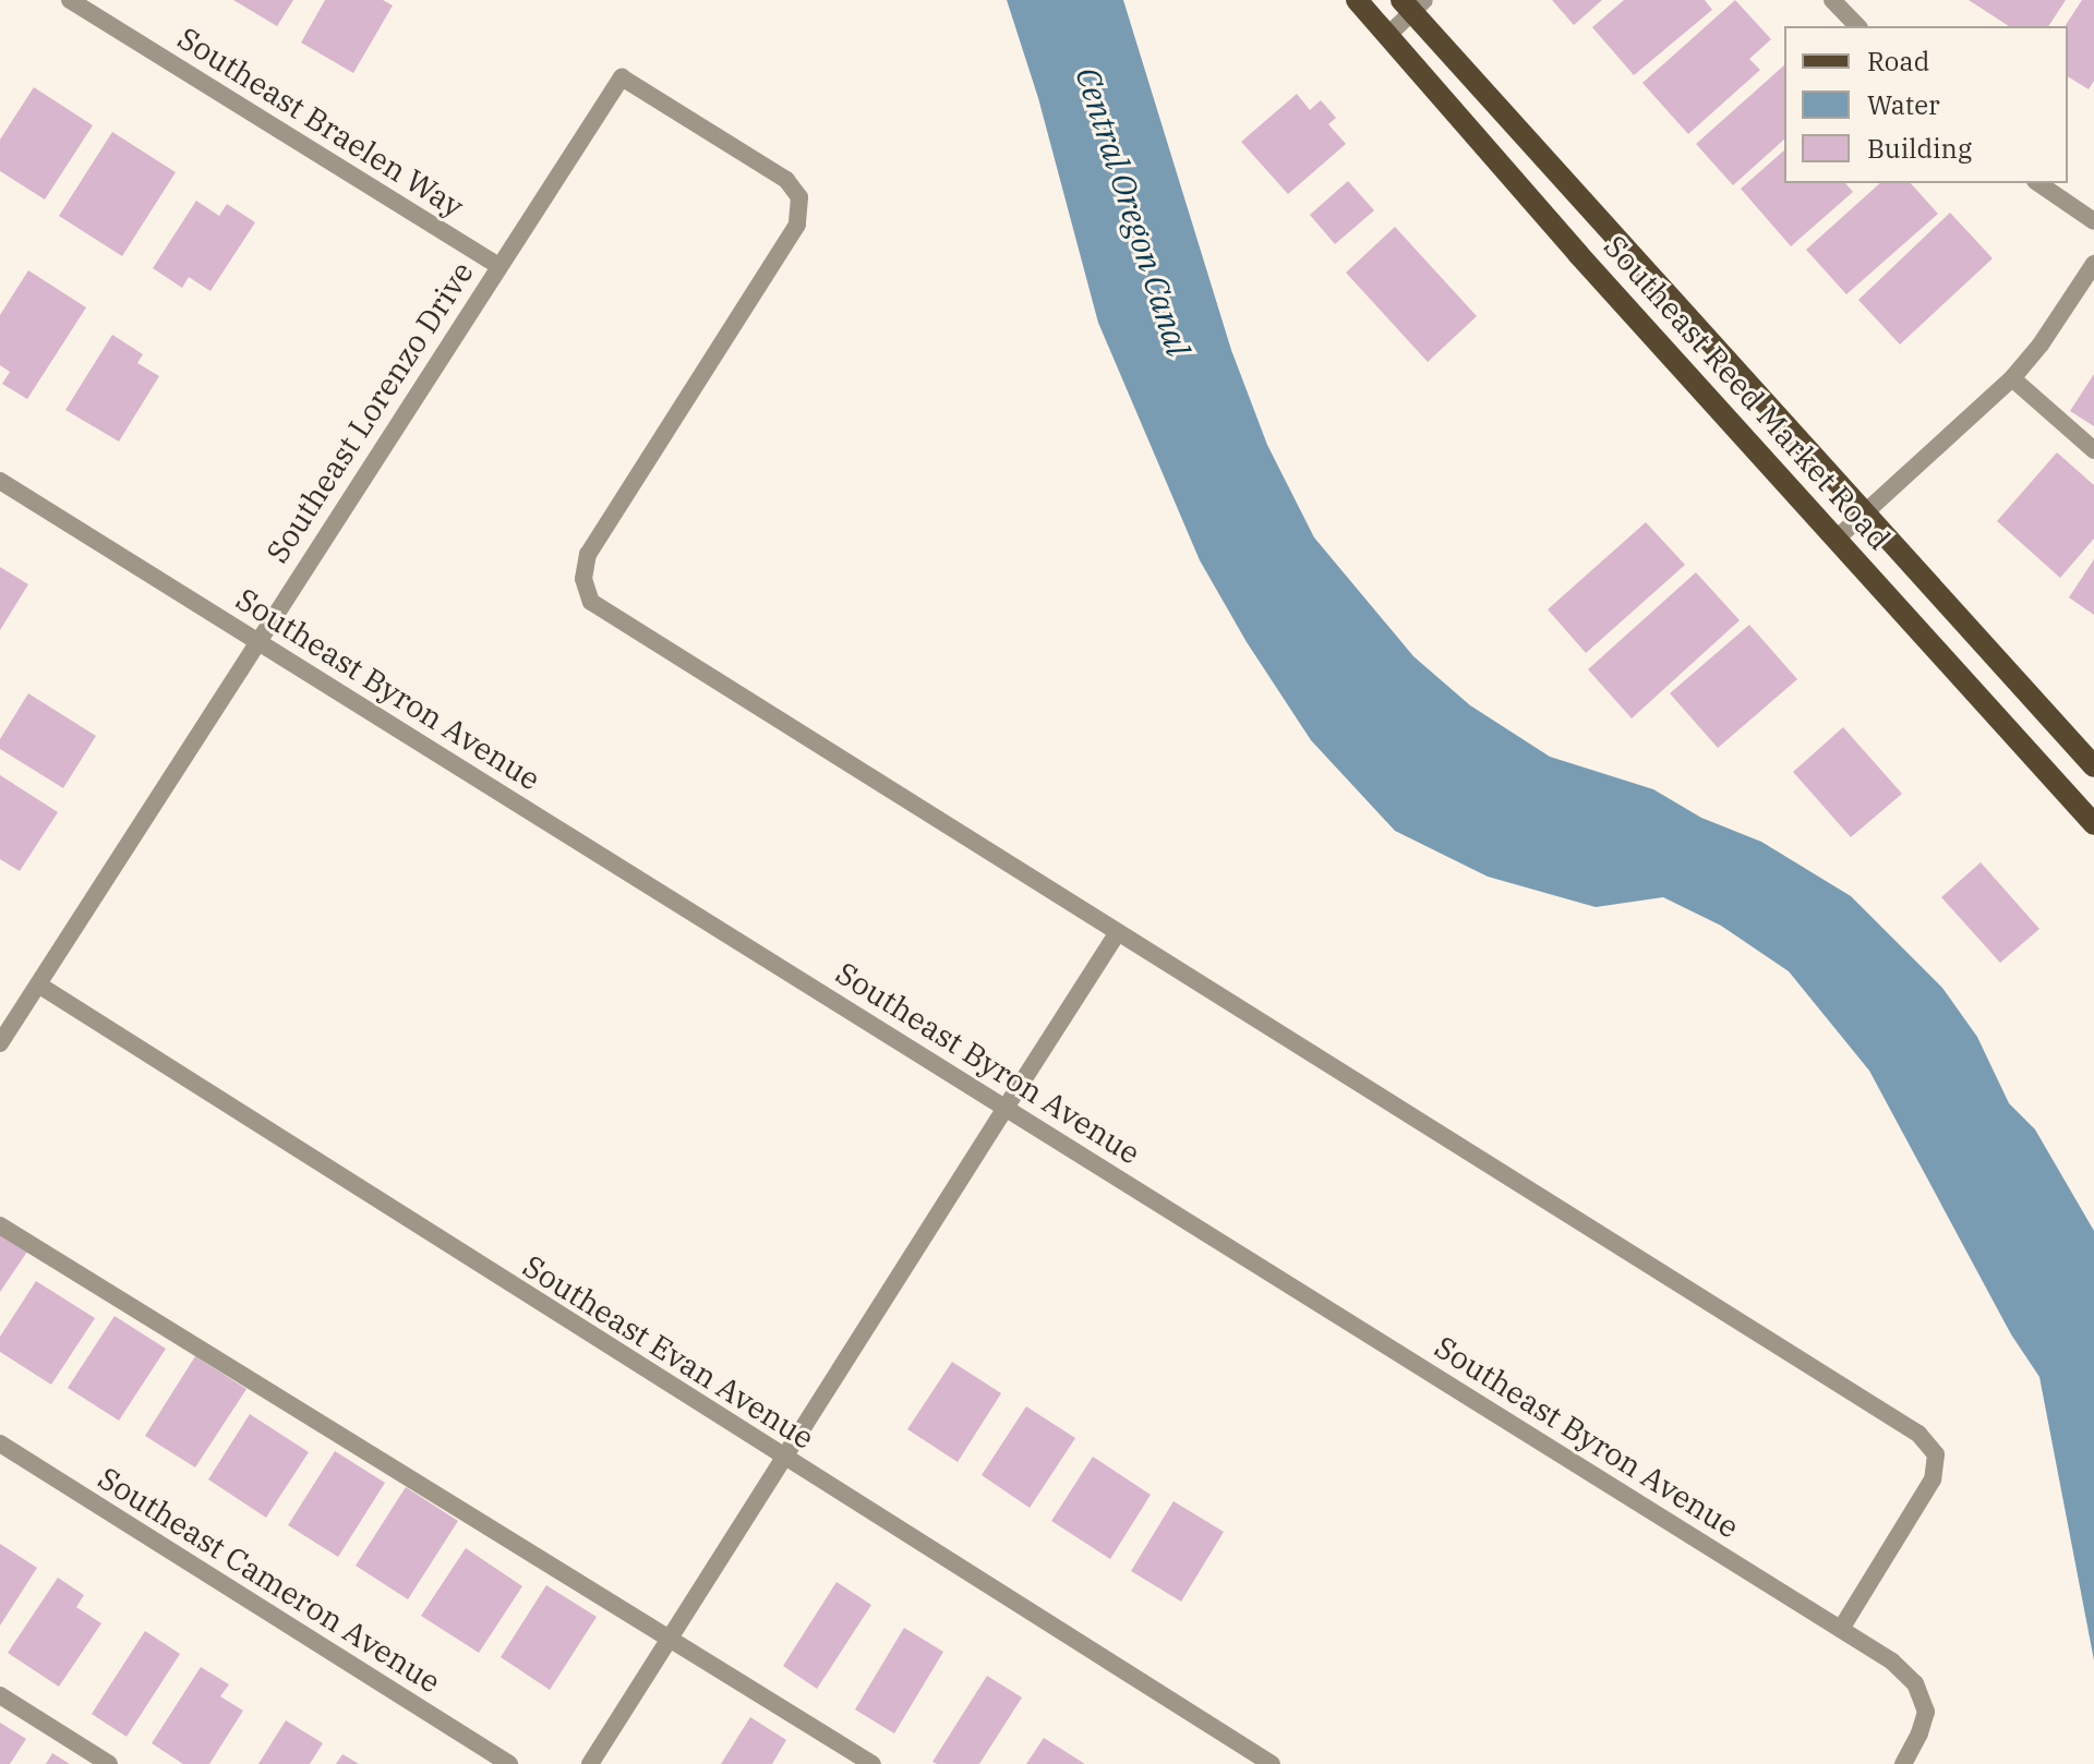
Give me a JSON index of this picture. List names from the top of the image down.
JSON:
{
  "streets": {
    "main road": ["Southeast Reed Market Road"],
    "street": [
      "Southeast Braelen Way",
      "Southeast Lorenzo Drive",
      "Southeast Byron Avenue",
      "Southeast Evan Avenue",
      "Southeast Cameron Avenue"
    ]
  },
  "crossings": [
    ["Southeast Braelen Way", "Southeast Lorenzo Drive"],
    ["Southeast Lorenzo Drive", "Southeast Byron Avenue"],
    ["Southeast Lorenzo Drive", "Southeast Evan Avenue"]
  ],
  "water": ["Central Oregon Canal"],
  "legend": ["Road", "Water", "Building"]
}
